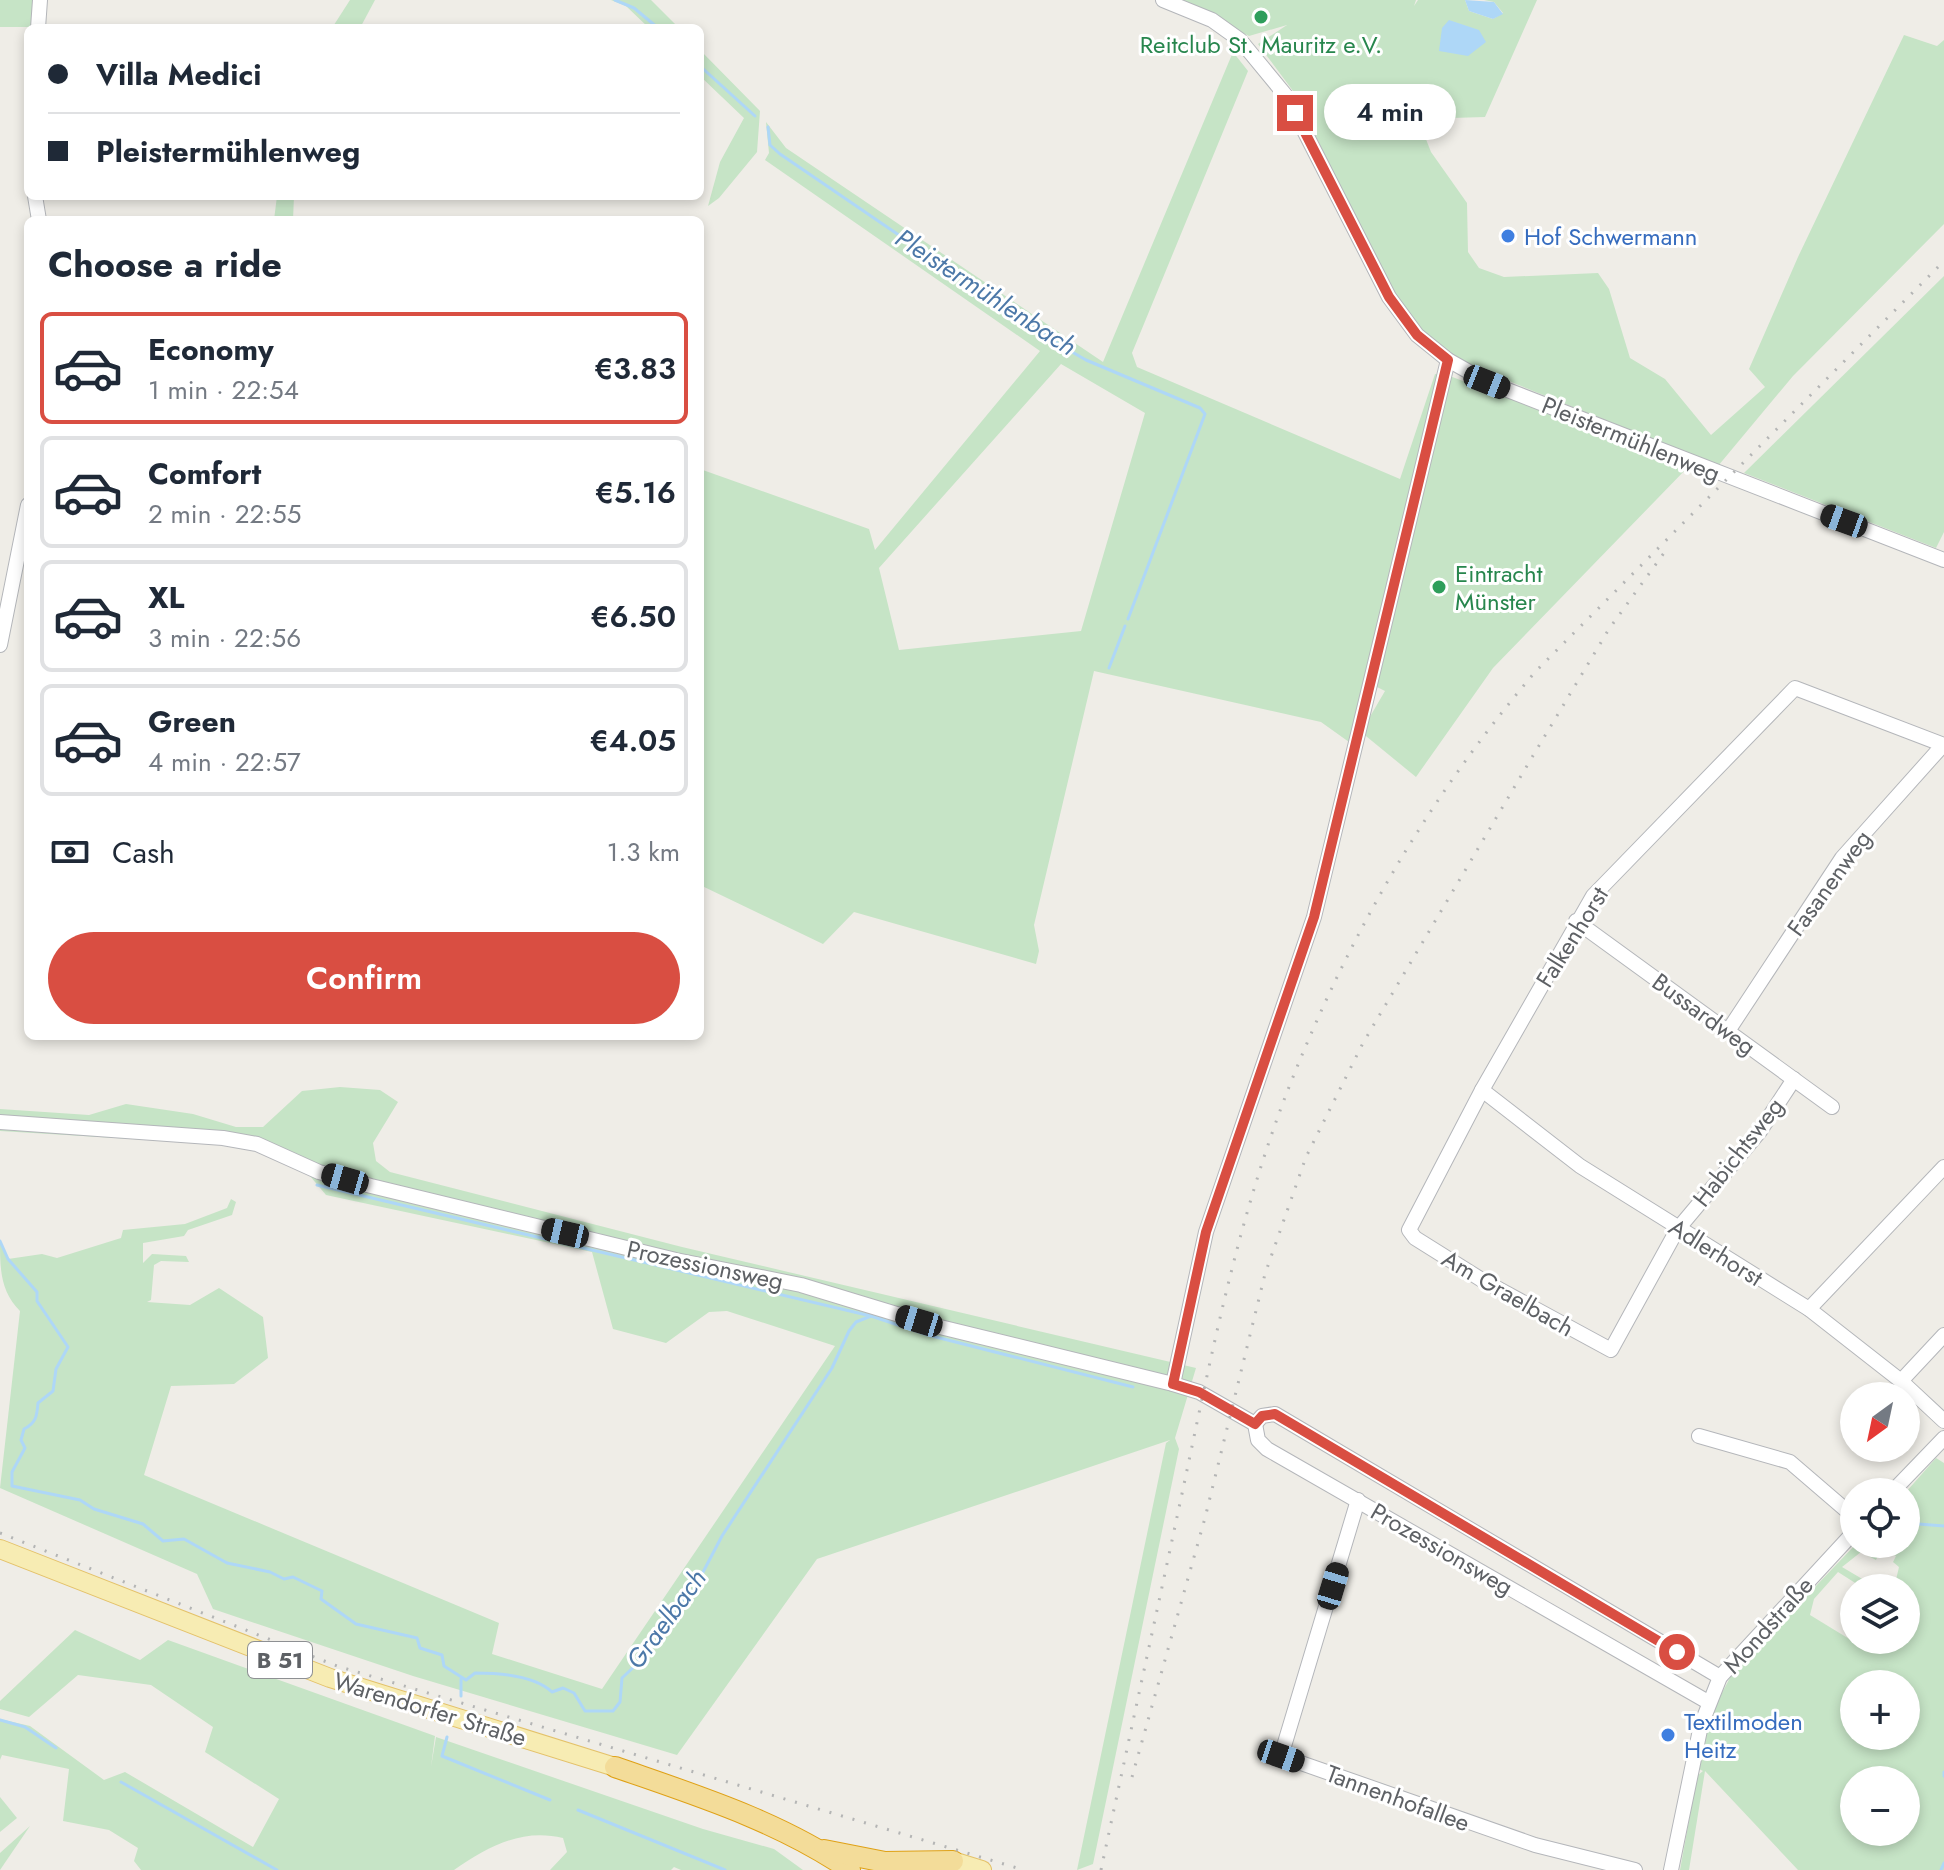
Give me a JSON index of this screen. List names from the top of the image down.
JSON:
{
  "streets": {
    "highway": ["B 51", "Warendorfer Straße"],
    "street": [
      "Pleistermühlenweg",
      "Fasanenweg",
      "Falkenhorst",
      "Bussardweg",
      "Habichtsweg",
      "Adlerhorst",
      "Prozessionsweg",
      "Am Graelbach",
      "Mondstraße",
      "Tannenhofallee"
    ]
  },
  "crossings": [
    ["Fasanenweg", "Falkenhorst"],
    ["Fasanenweg", "Bussardweg"],
    ["Falkenhorst", "Bussardweg"],
    ["Falkenhorst", "Adlerhorst"],
    ["Falkenhorst", "Am Graelbach"],
    ["Bussardweg", "Habichtsweg"],
    ["Habichtsweg", "Adlerhorst"],
    ["Habichtsweg", "Am Graelbach"],
    ["Prozessionsweg", "Mondstraße"],
    ["Prozessionsweg", "Tannenhofallee"],
    ["B 51", "Warendorfer Straße"]
  ],
  "water": ["Pleistermühlenbach", "Graelbach"],
  "places": [
    "Reitclub St. Mauritz e.V.",
    "Hof Schwermann",
    "Eintracht Münster",
    "Textilmoden Heitz"
  ],
  "north": "bottom left",
  "page": {
    "banner": ["Villa Medici", "Pleistermühlenweg"],
    "bubble": "4 min",
    "heading": "Choose a ride",
    "list": [
      {
        "name": "Economy",
        "note": "1 min · 22:54",
        "value": "€3.83"
      },
      {
        "name": "Comfort",
        "note": "2 min · 22:55",
        "value": "€5.16"
      },
      {
        "name": "XL",
        "note": "3 min · 22:56",
        "value": "€6.50"
      },
      {
        "name": "Green",
        "note": "4 min · 22:57",
        "value": "€4.05"
      }
    ],
    "pay": ["Cash", "1.3 km"],
    "buttons": "Confirm",
    "map_buttons": ["+", "−"]
  }
}
